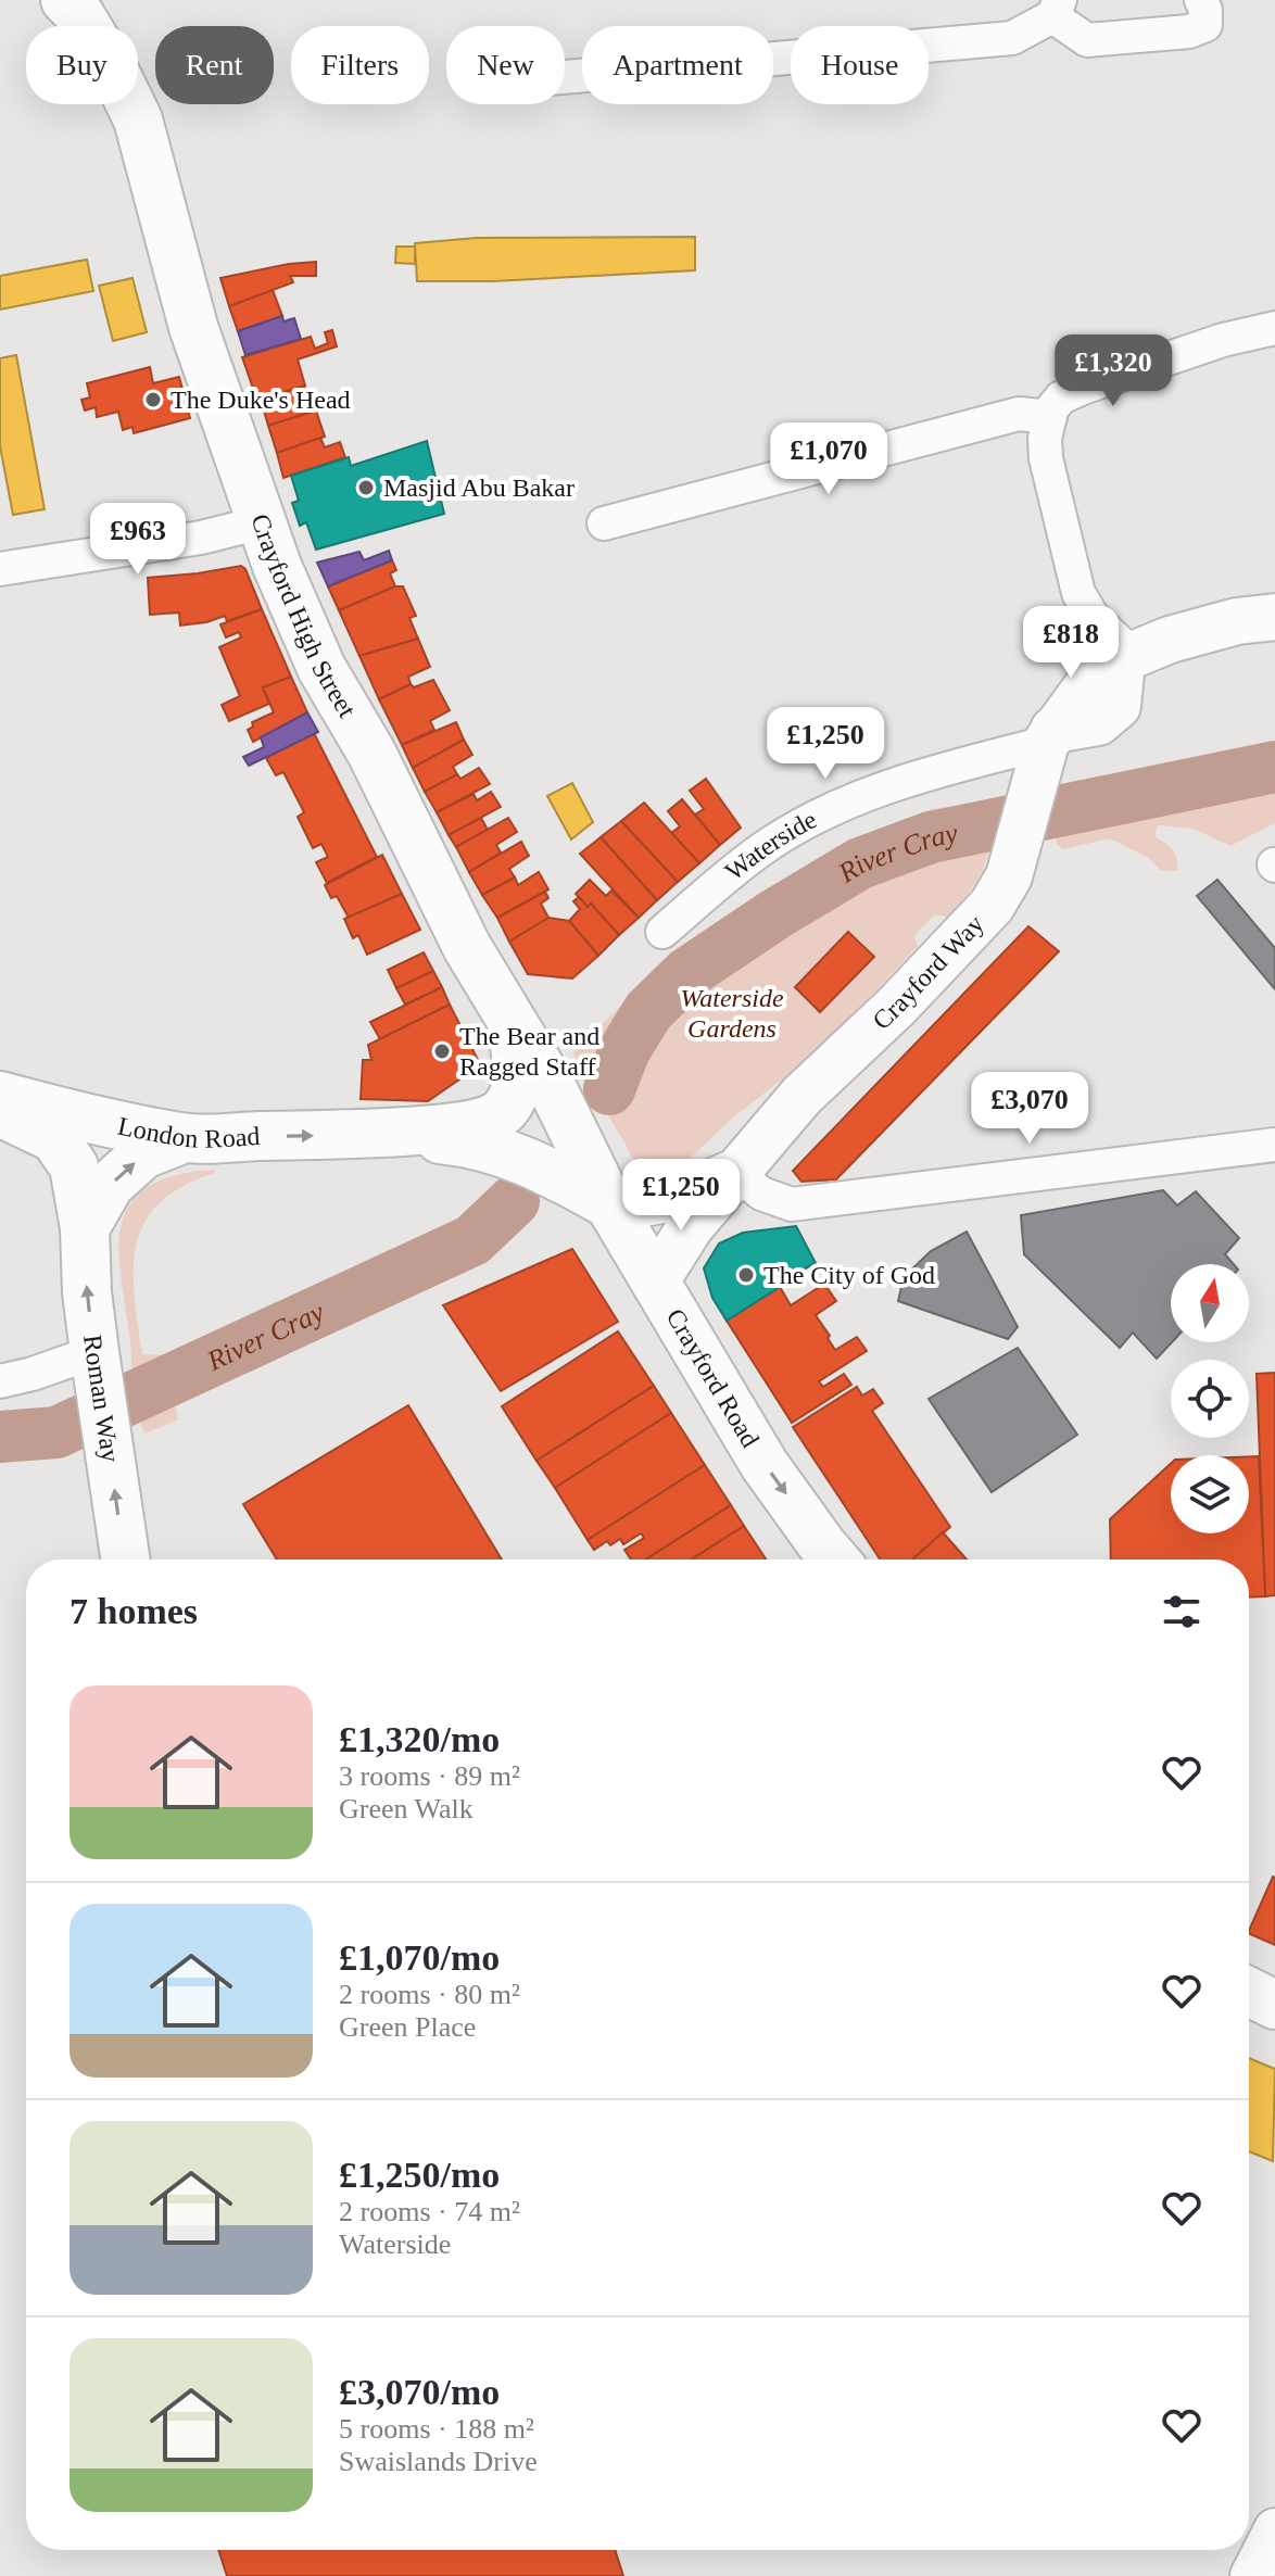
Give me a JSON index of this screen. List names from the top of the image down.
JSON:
{
  "streets": {
    "main road": [
      "Crayford High Street",
      "Crayford Way",
      "London Road",
      "Crayford Road",
      "Roman Way"
    ],
    "street": ["Waterside"]
  },
  "crossings": [
    ["Crayford High Street", "Crayford Way"],
    ["Crayford High Street", "London Road"],
    ["Crayford High Street", "Crayford Road"],
    ["Waterside", "Crayford Way"],
    ["Crayford Way", "London Road"],
    ["Crayford Way", "Crayford Road"],
    ["London Road", "Crayford Road"]
  ],
  "one_way": ["Crayford Road", "Roman Way"],
  "water": ["River Cray"],
  "parks": ["Waterside Gardens"],
  "places": [
    "The Duke's Head",
    "Masjid Abu Bakar",
    "The Bear and Ragged Staff",
    "The City of God"
  ],
  "north": "top",
  "page": {
    "chip": [
      "Buy",
      "Rent",
      "Filters",
      "New",
      "Apartment",
      "House"
    ],
    "price": [
      "£1,320",
      "£1,070",
      "£963",
      "£818",
      "£1,250",
      "£3,070",
      "£1,250"
    ],
    "heading": "7 homes",
    "list": [
      {
        "name": "£1,320/mo",
        "note": "3 rooms · 89 m² · Green Walk"
      },
      {
        "name": "£1,070/mo",
        "note": "2 rooms · 80 m² · Green Place"
      },
      {
        "name": "£1,250/mo",
        "note": "2 rooms · 74 m² · Waterside"
      },
      {
        "name": "£3,070/mo",
        "note": "5 rooms · 188 m² · Swaislands Drive"
      }
    ]
  }
}
